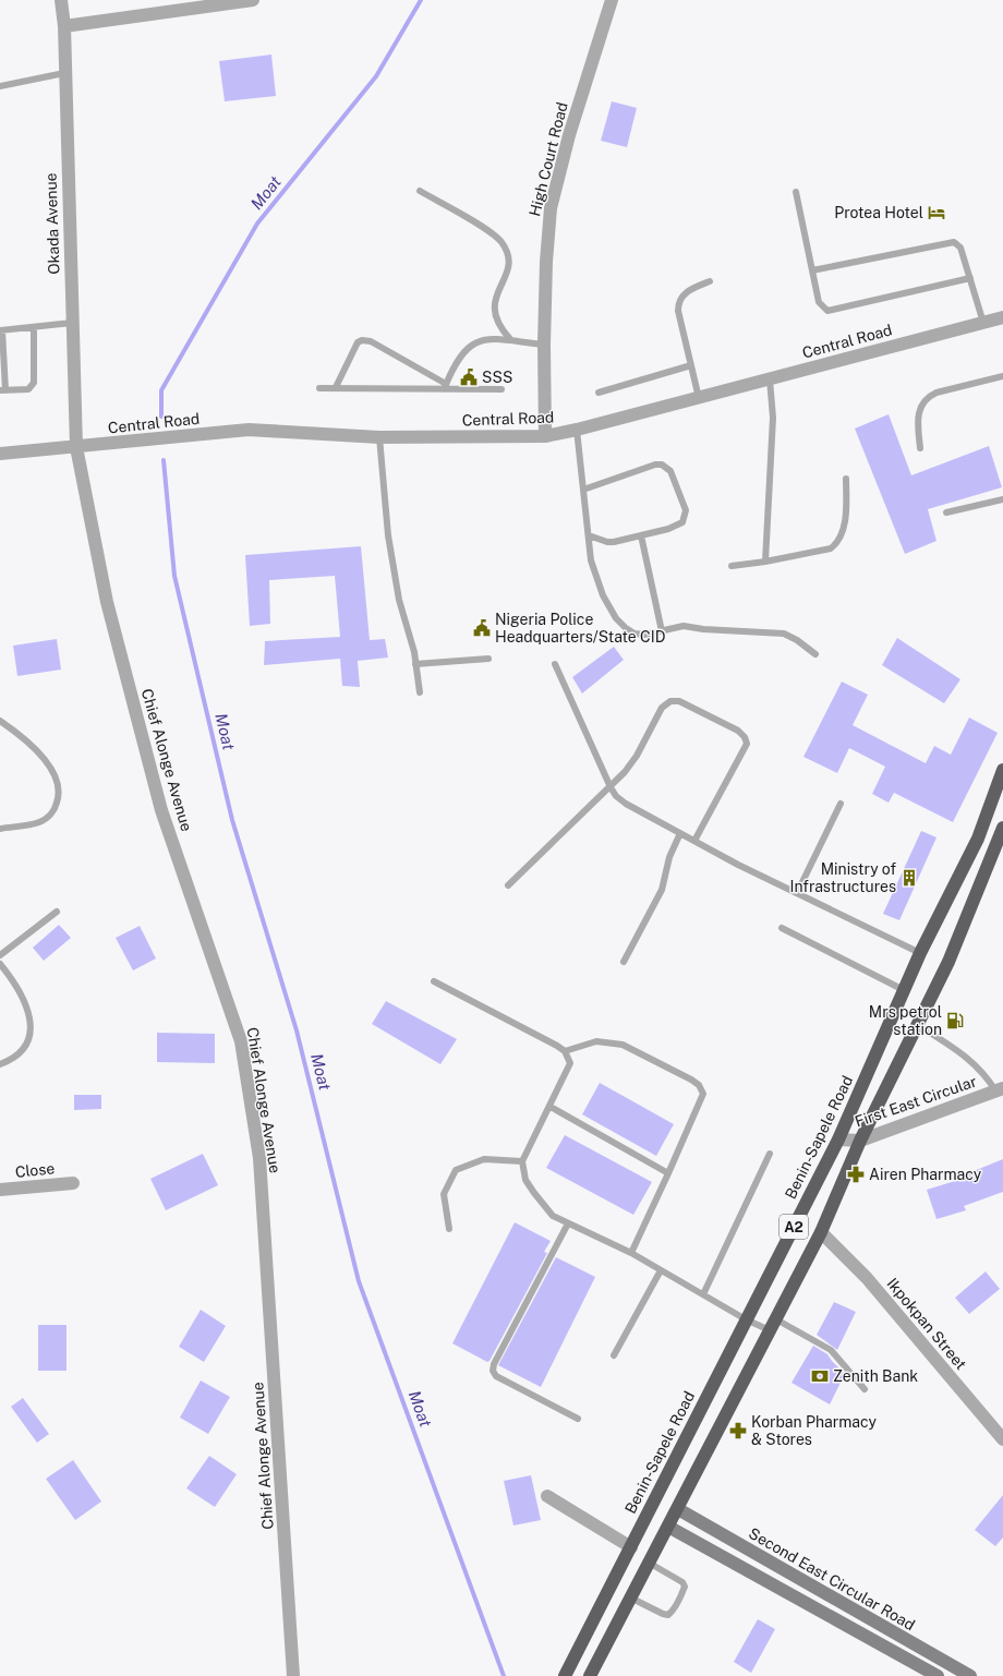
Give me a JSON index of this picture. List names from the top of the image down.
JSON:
{
  "streets": {
    "highway": ["Benin-Sapele Road", "A2"],
    "main road": ["Second East Circular Road"],
    "street": [
      "High Court Road",
      "Okada Avenue",
      "Central Road",
      "Chief Alonge Avenue",
      "First East Circular",
      "Close",
      "Ikpokpan Street"
    ]
  },
  "crossings": [
    ["High Court Road", "Central Road"],
    ["Okada Avenue", "Central Road"],
    ["Okada Avenue", "Chief Alonge Avenue"],
    ["Central Road", "Chief Alonge Avenue"],
    ["First East Circular", "Benin-Sapele Road"],
    ["First East Circular", "A2"],
    ["A2", "Ikpokpan Street"],
    ["A2", "Second East Circular Road"]
  ],
  "water": ["Moat"],
  "places": {
    "hotel": ["Protea Hotel"],
    "public building": ["SSS", "Nigeria Police Headquarters/State CID"],
    "building": ["Ministry of Infrastructures"],
    "fuel station": ["Mrs petrol station"],
    "pharmacy": ["Airen Pharmacy", "Korban Pharmacy & Stores"],
    "bank": ["Zenith Bank"]
  }
}
